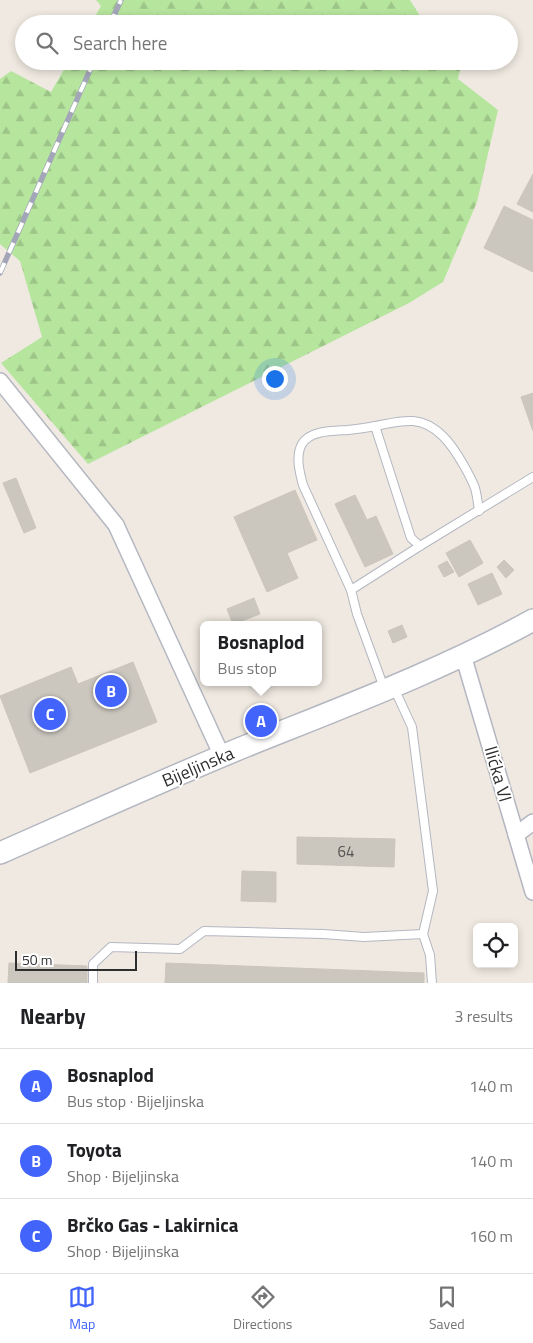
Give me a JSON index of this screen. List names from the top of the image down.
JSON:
{
  "streets": {
    "main road": ["Bijeljinska"],
    "street": ["Ilićka VI"]
  },
  "crossings": [
    ["Bijeljinska", "Ilićka VI"]
  ],
  "house_numbers": ["64"],
  "scale_bar": "50 m",
  "page": {
    "search": "Search here",
    "popup": ["Bosnaplod", "Bus stop"],
    "pins": ["B", "C", "A"],
    "scale": "50 m",
    "heading": ["Nearby", "3 results"],
    "list": [
      {
        "mark": "A",
        "name": "Bosnaplod",
        "note": "Bus stop · Bijeljinska",
        "value": "140 m"
      },
      {
        "mark": "B",
        "name": "Toyota",
        "note": "Shop · Bijeljinska",
        "value": "140 m"
      },
      {
        "mark": "C",
        "name": "Brčko Gas - Lakirnica",
        "note": "Shop · Bijeljinska",
        "value": "160 m"
      }
    ],
    "nav": ["Map", "Directions", "Saved"]
  }
}
